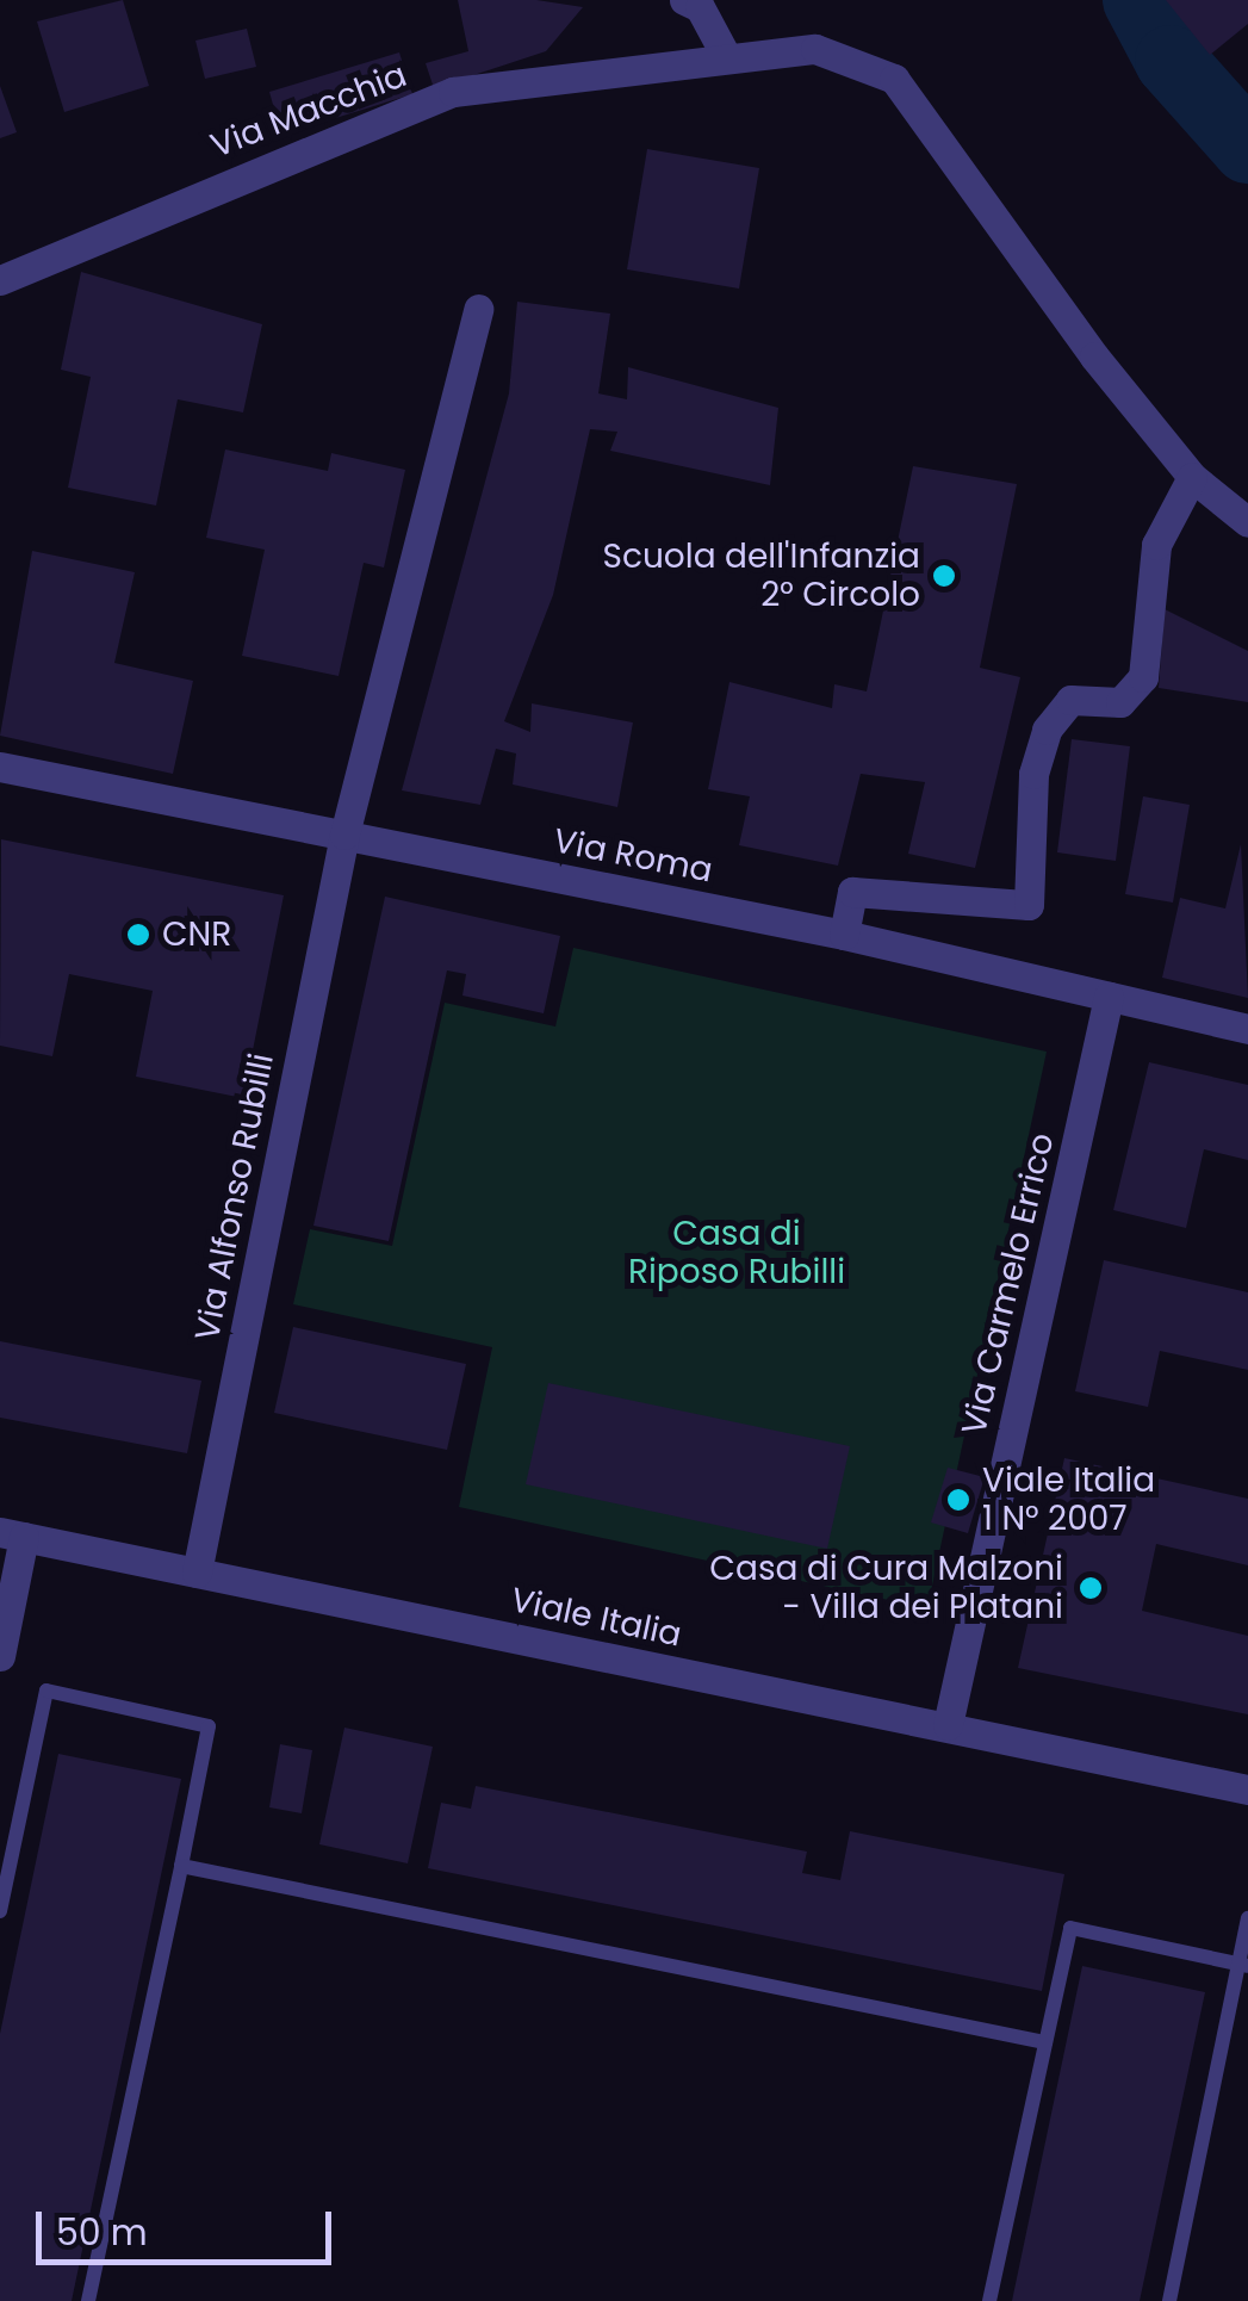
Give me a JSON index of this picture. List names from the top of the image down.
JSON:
{
  "streets": {
    "street": [
      "Via Macchia",
      "Via Roma",
      "Via Alfonso Rubilli",
      "Via Carmelo Errico",
      "Viale Italia"
    ]
  },
  "crossings": [
    ["Via Roma", "Via Alfonso Rubilli"],
    ["Via Roma", "Via Carmelo Errico"],
    ["Via Alfonso Rubilli", "Viale Italia"],
    ["Via Carmelo Errico", "Viale Italia"]
  ],
  "parks": ["Casa di Riposo Rubilli"],
  "places": [
    "Scuola dell'Infanzia 2° Circolo",
    "CNR",
    "Viale Italia 1 N° 2007",
    "Casa di Cura Malzoni - Villa dei Platani"
  ],
  "scale_bar": "50 m"
}
